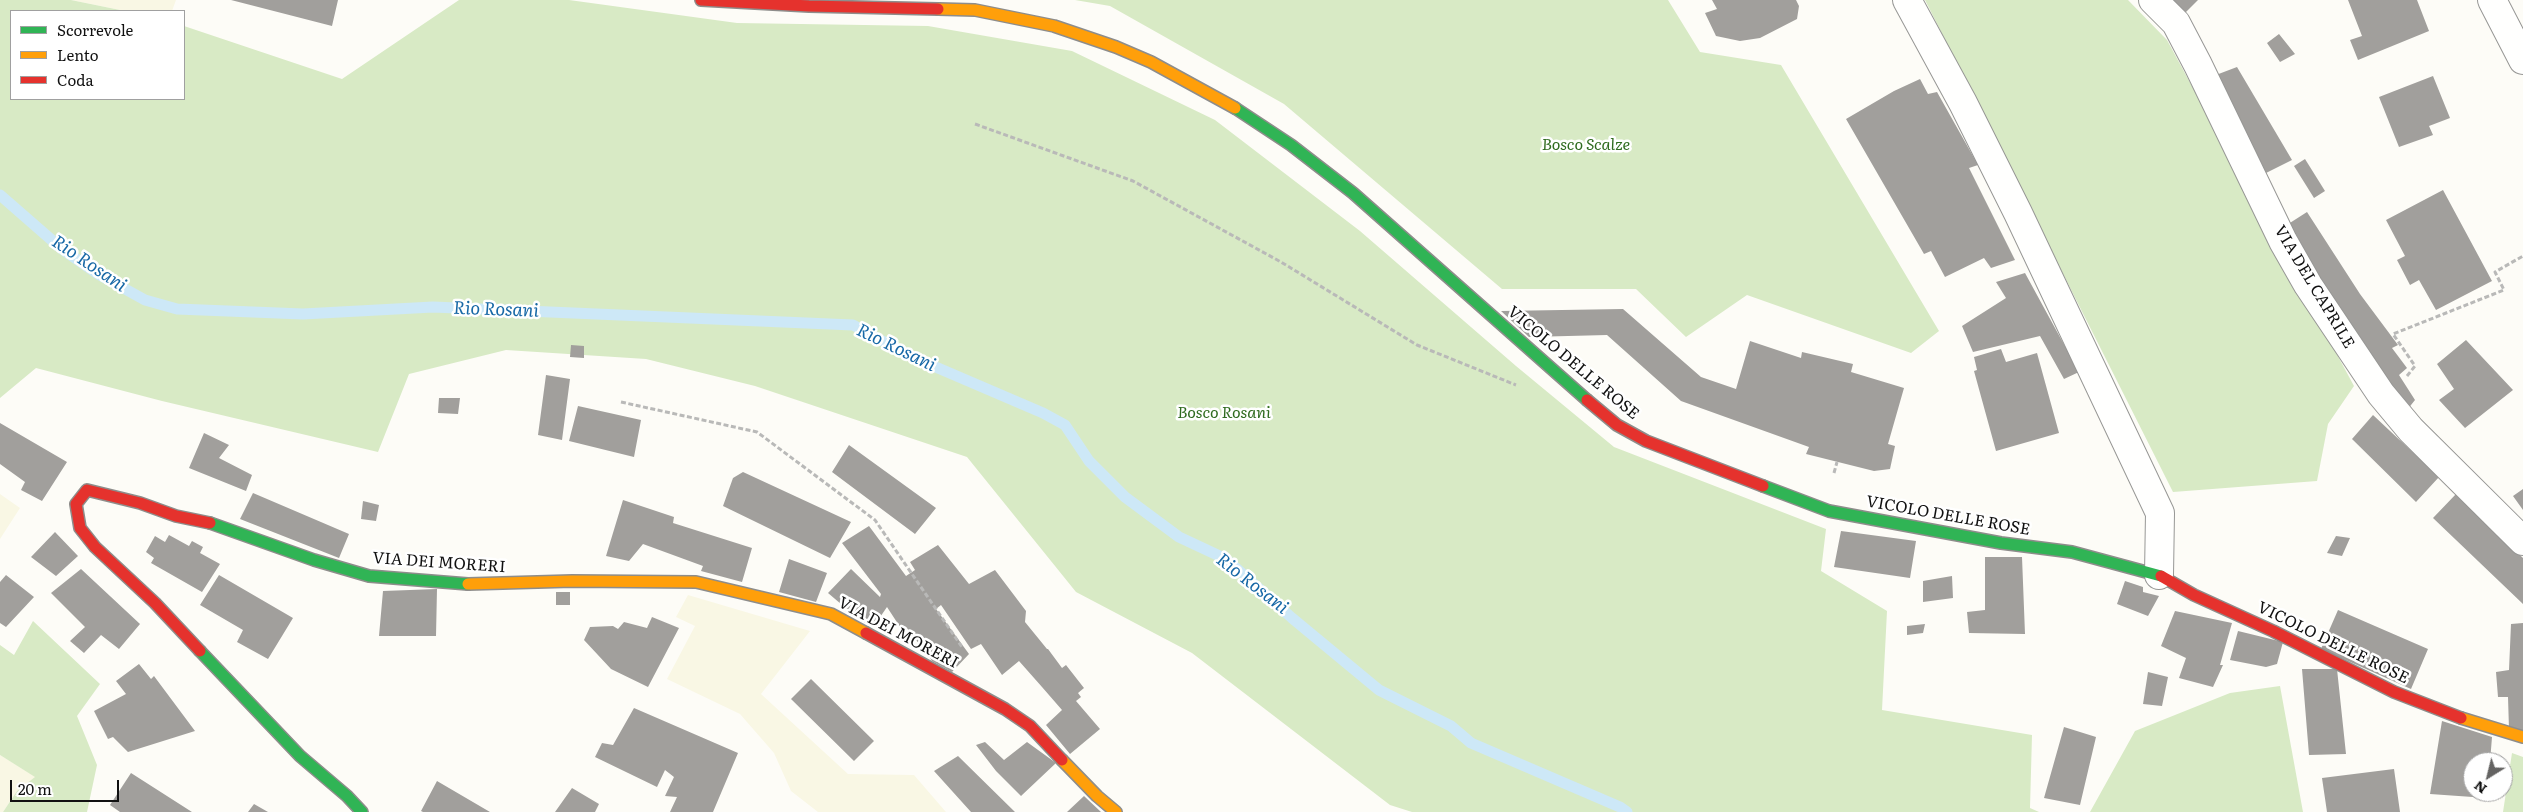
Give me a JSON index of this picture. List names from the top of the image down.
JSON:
{
  "streets": {
    "street": ["VIA DEL CAPRILE", "VICOLO DELLE ROSE", "VIA DEI MORERI"]
  },
  "water": ["Rio Rosani"],
  "parks": ["Bosco Scalze", "Bosco Rosani"],
  "legend": ["Scorrevole", "Lento", "Coda"],
  "scale_bar": "20 m",
  "north": "bottom left"
}
